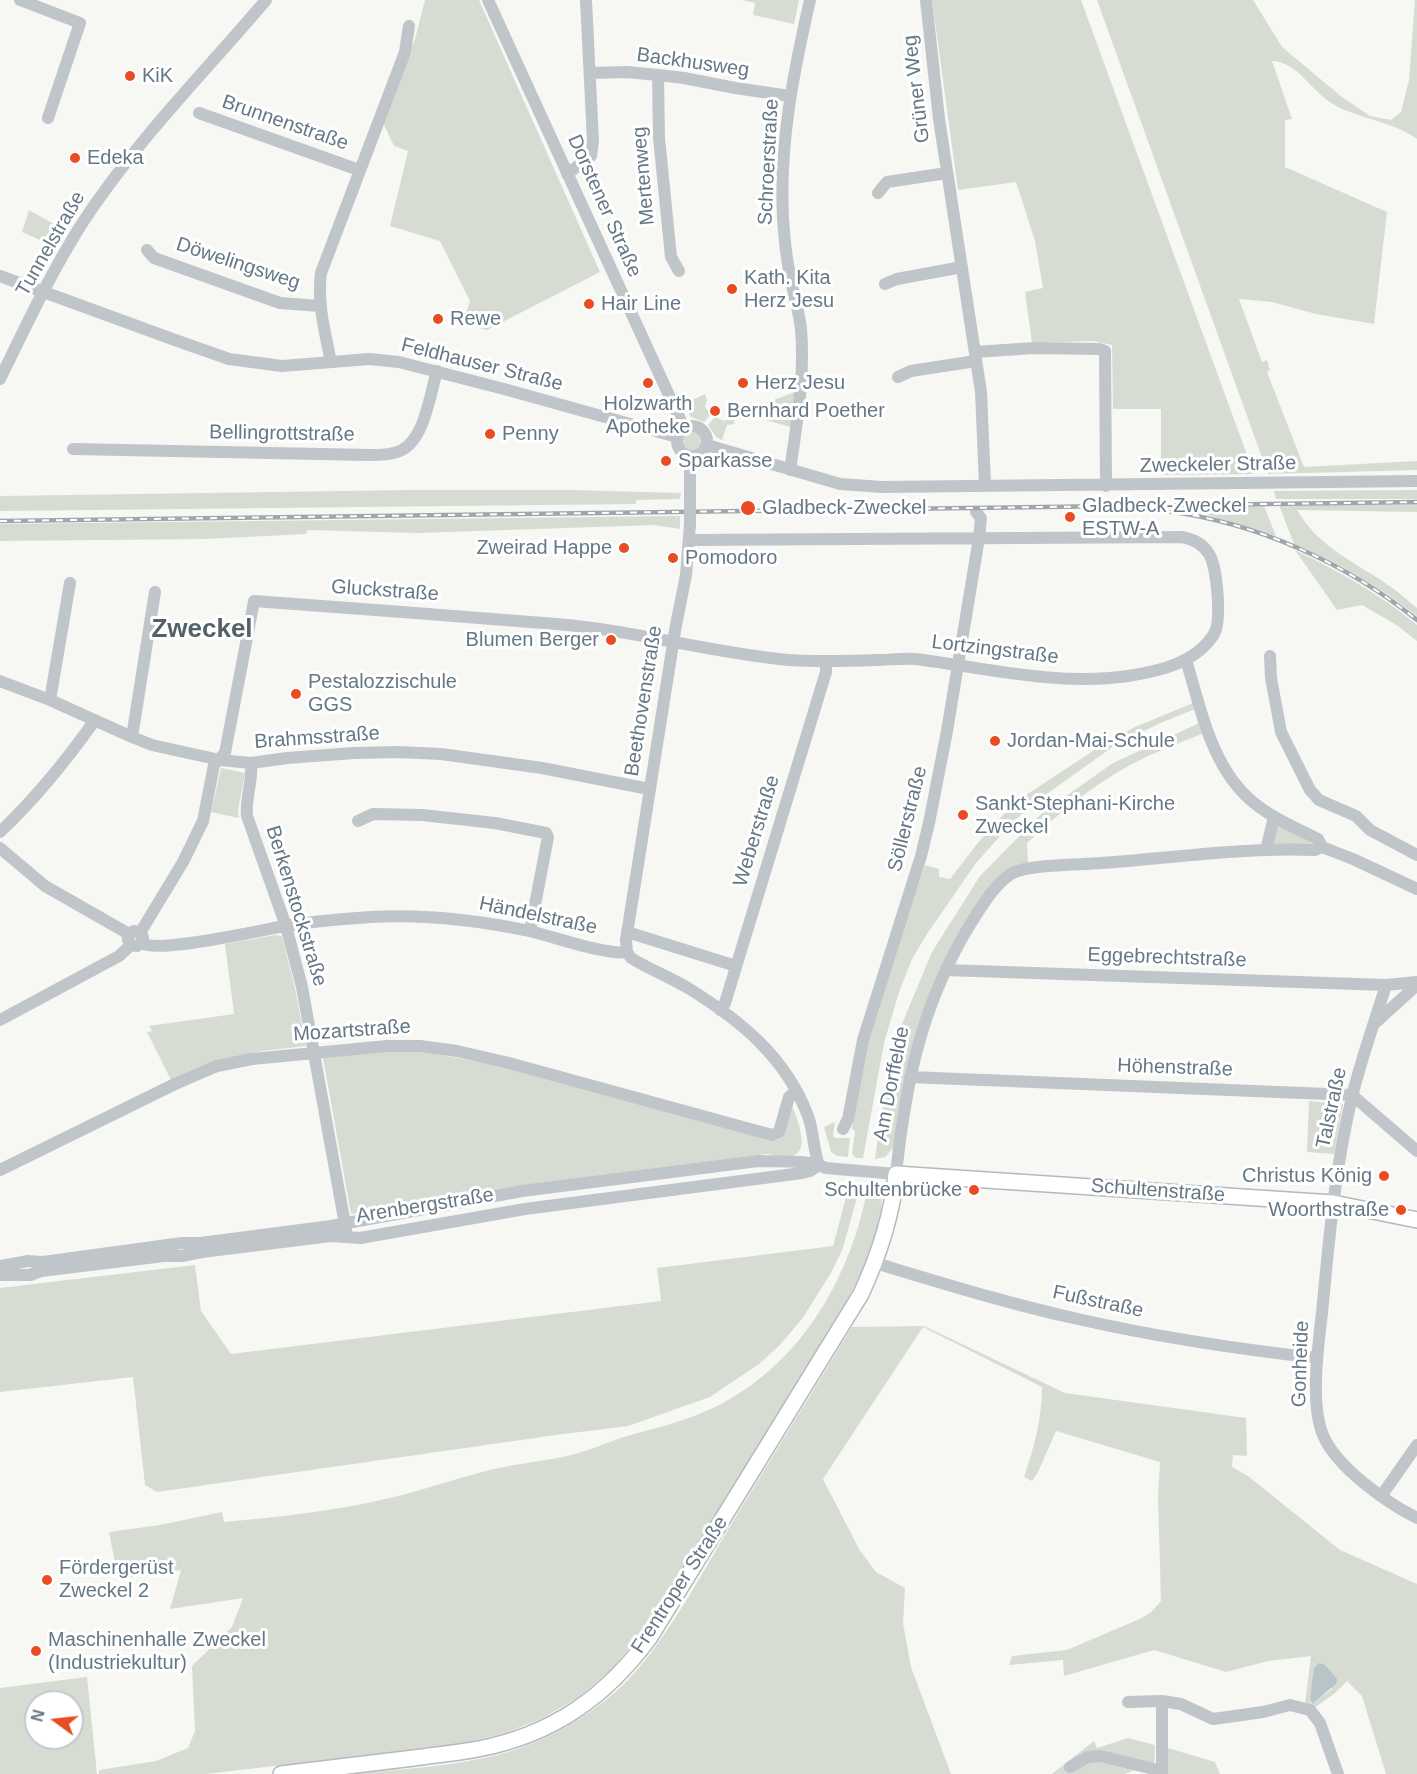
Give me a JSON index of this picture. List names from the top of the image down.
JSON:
{
  "streets": {
    "main road": ["Schultenstraße", "Frentroper Straße"],
    "street": [
      "Backhusweg",
      "Grüner Weg",
      "Brunnenstraße",
      "Schroerstraße",
      "Mertenweg",
      "Dorstener Straße",
      "Tunnelstraße",
      "Döwelingsweg",
      "Feldhauser Straße",
      "Bellingrottstraße",
      "Zweckeler Straße",
      "Gluckstraße",
      "Lortzingstraße",
      "Beethovenstraße",
      "Brahmsstraße",
      "Söllerstraße",
      "Weberstraße",
      "Berkenstockstraße",
      "Händelstraße",
      "Eggebrechtstraße",
      "Mozartstraße",
      "Höhenstraße",
      "Am Dorffelde",
      "Talstraße",
      "Arenbergstraße",
      "Fußstraße",
      "Gonheide"
    ]
  },
  "crossings": [
    ["Backhusweg", "Schroerstraße"],
    ["Backhusweg", "Mertenweg"],
    ["Grüner Weg", "Zweckeler Straße"],
    ["Brunnenstraße", "Döwelingsweg"],
    ["Brunnenstraße", "Feldhauser Straße"],
    ["Dorstener Straße", "Feldhauser Straße"],
    ["Dorstener Straße", "Beethovenstraße"],
    ["Tunnelstraße", "Feldhauser Straße"],
    ["Feldhauser Straße", "Bellingrottstraße"],
    ["Feldhauser Straße", "Beethovenstraße"],
    ["Gluckstraße", "Lortzingstraße"],
    ["Gluckstraße", "Beethovenstraße"],
    ["Gluckstraße", "Brahmsstraße"],
    ["Lortzingstraße", "Beethovenstraße"],
    ["Lortzingstraße", "Söllerstraße"],
    ["Lortzingstraße", "Weberstraße"],
    ["Beethovenstraße", "Brahmsstraße"],
    ["Beethovenstraße", "Händelstraße"],
    ["Brahmsstraße", "Berkenstockstraße"],
    ["Weberstraße", "Händelstraße"],
    ["Berkenstockstraße", "Händelstraße"],
    ["Berkenstockstraße", "Mozartstraße"],
    ["Berkenstockstraße", "Arenbergstraße"],
    ["Händelstraße", "Mozartstraße"],
    ["Händelstraße", "Arenbergstraße"],
    ["Eggebrechtstraße", "Am Dorffelde"],
    ["Eggebrechtstraße", "Talstraße"],
    ["Höhenstraße", "Am Dorffelde"],
    ["Höhenstraße", "Talstraße"],
    ["Am Dorffelde", "Schultenstraße"],
    ["Am Dorffelde", "Arenbergstraße"],
    ["Am Dorffelde", "Frentroper Straße"],
    ["Talstraße", "Schultenstraße"],
    ["Talstraße", "Gonheide"],
    ["Schultenstraße", "Arenbergstraße"],
    ["Schultenstraße", "Gonheide"],
    ["Schultenstraße", "Frentroper Straße"],
    ["Arenbergstraße", "Frentroper Straße"],
    ["Fußstraße", "Gonheide"],
    ["Fußstraße", "Frentroper Straße"]
  ],
  "districts": ["Zweckel"],
  "places": [
    "KiK",
    "Edeka",
    "Kath. Kita Herz Jesu",
    "Hair Line",
    "Rewe",
    "Holzwarth Apotheke",
    "Herz Jesu",
    "Bernhard Poether",
    "Penny",
    "Sparkasse",
    "Gladbeck-Zweckel",
    "Gladbeck-Zweckel ESTW-A",
    "Zweirad Happe",
    "Pomodoro",
    "Blumen Berger",
    "Pestalozzischule GGS",
    "Jordan-Mai-Schule",
    "Sankt-Stephani-Kirche Zweckel",
    "Christus König",
    "Schultenbrücke",
    "Woorthstraße",
    "Fördergerüst Zweckel 2",
    "Maschinenhalle Zweckel (Industriekultur)"
  ],
  "north": "left"
}
